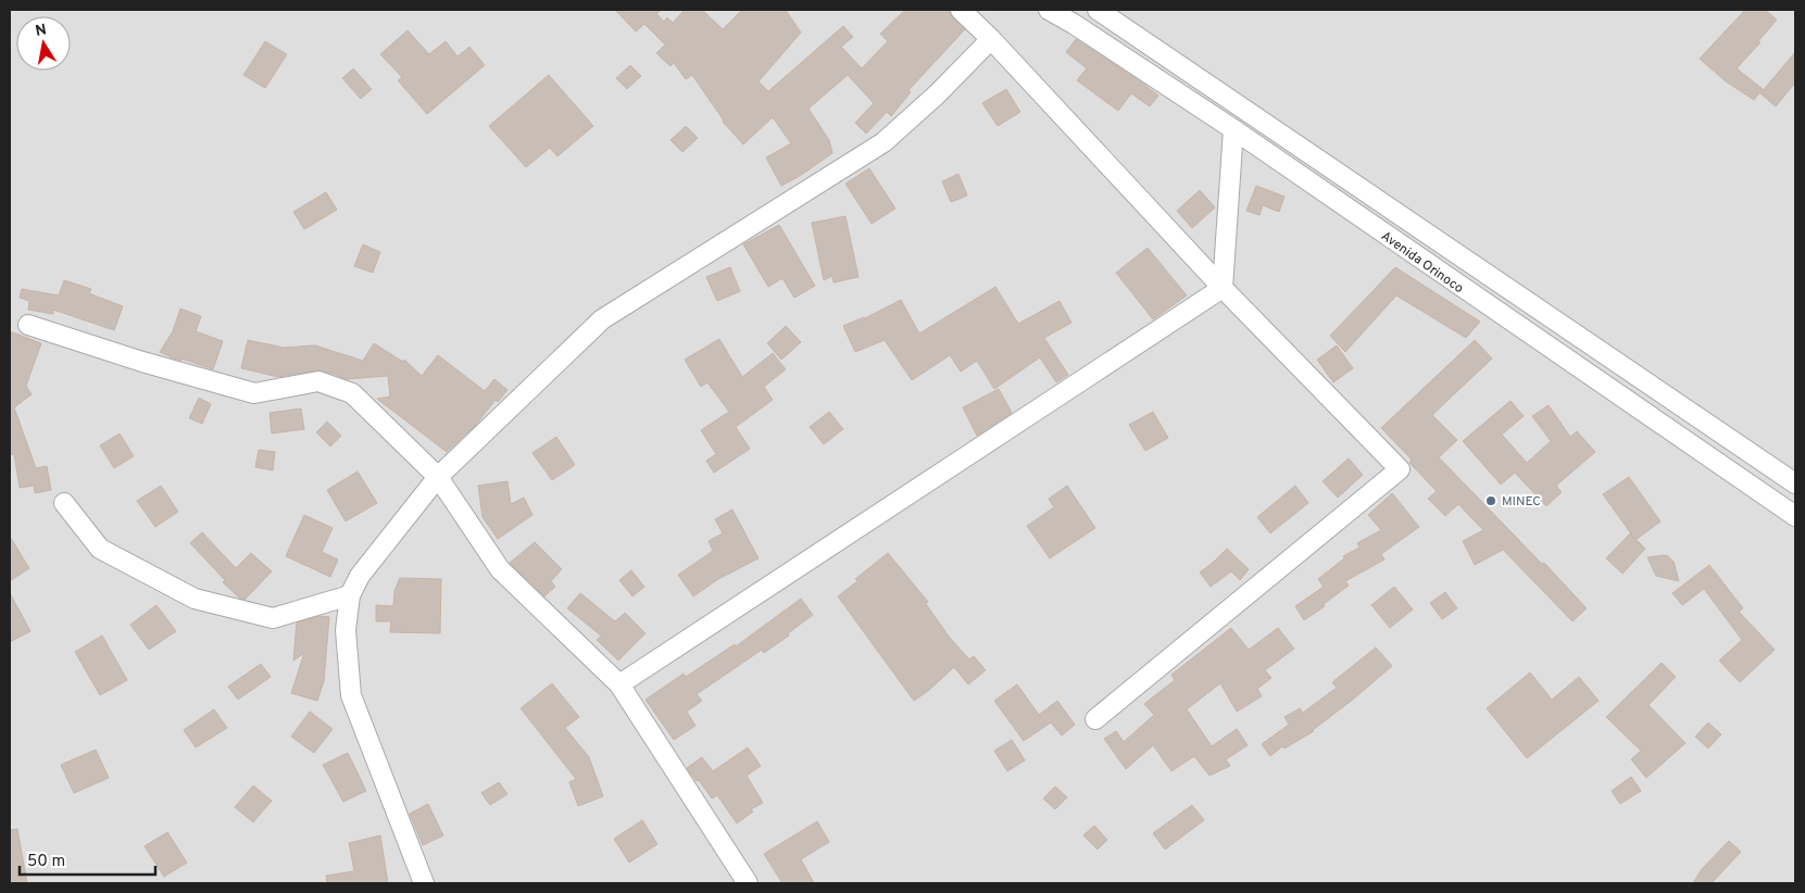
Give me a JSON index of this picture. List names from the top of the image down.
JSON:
{
  "streets": {
    "street": ["Avenida Orinoco"]
  },
  "places": ["MINEC"],
  "scale_bar": "50 m",
  "north": "top"
}
